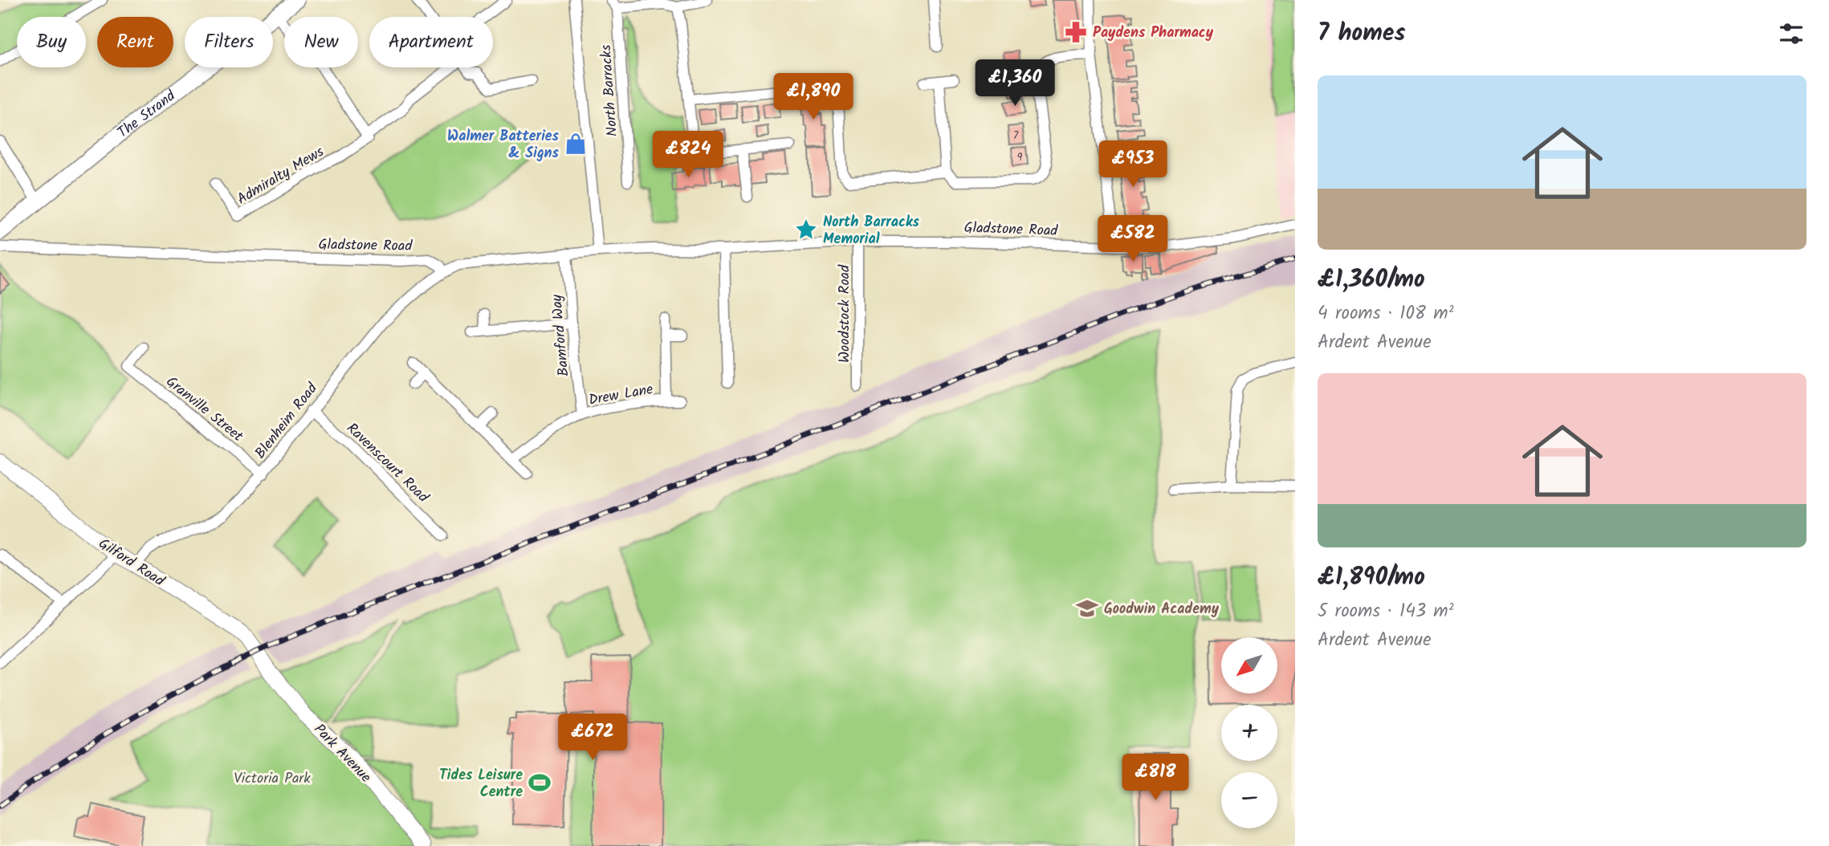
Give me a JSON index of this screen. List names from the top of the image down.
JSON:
{
  "streets": {
    "main road": ["The Strand"],
    "street": [
      "North Barracks",
      "Admiralty Mews",
      "Gladstone Road",
      "Woodstock Road",
      "Bamford Way",
      "Drew Lane",
      "Granville Street",
      "Blenheim Road",
      "Ravenscourt Road",
      "Gilford Road",
      "Park Avenue"
    ]
  },
  "crossings": [
    ["Gladstone Road", "Woodstock Road"],
    ["Gladstone Road", "Bamford Way"],
    ["Gladstone Road", "Blenheim Road"],
    ["Bamford Way", "Drew Lane"],
    ["Granville Street", "Blenheim Road"],
    ["Blenheim Road", "Ravenscourt Road"],
    ["Blenheim Road", "Gilford Road"],
    ["Gilford Road", "Park Avenue"]
  ],
  "parks": ["Victoria Park"],
  "places": {
    "pharmacy": ["Paydens Pharmacy"],
    "shop": ["Walmer Batteries & Signs"],
    "place": ["North Barracks Memorial"],
    "school or university": ["Goodwin Academy"],
    "sports": ["Tides Leisure Centre"]
  },
  "house_numbers": ["7", "9"],
  "north": "bottom left",
  "page": {
    "heading": "7 homes",
    "chip": [
      "Buy",
      "Rent",
      "Filters",
      "New",
      "Apartment"
    ],
    "price": [
      "£1,360",
      "£1,890",
      "£824",
      "£953",
      "£582",
      "£672",
      "£818"
    ],
    "list": [
      {
        "name": "£1,360/mo",
        "note": "4 rooms · 108 m² · Ardent Avenue"
      },
      {
        "name": "£1,890/mo",
        "note": "5 rooms · 143 m² · Ardent Avenue"
      }
    ],
    "map_buttons": ["+", "−"]
  }
}
